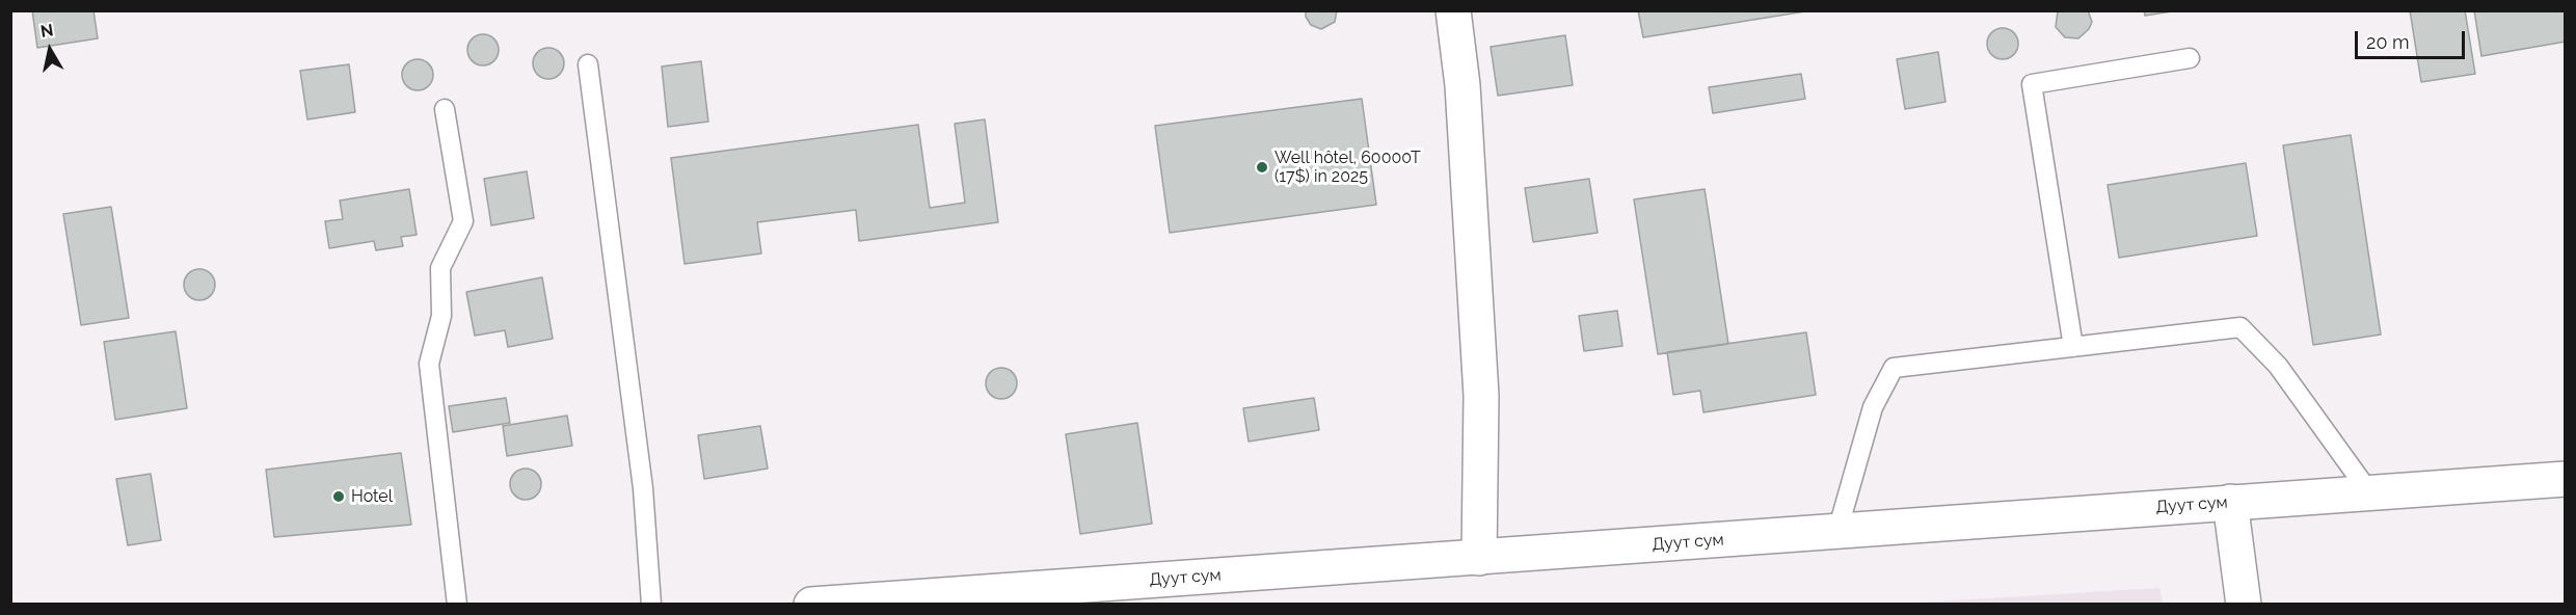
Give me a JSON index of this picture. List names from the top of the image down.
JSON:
{
  "streets": {
    "main road": ["Дуут сум"]
  },
  "places": ["Well hôtel, 60000T (17$) in 2025", "Hotel"],
  "scale_bar": "20 m",
  "north": "top"
}
